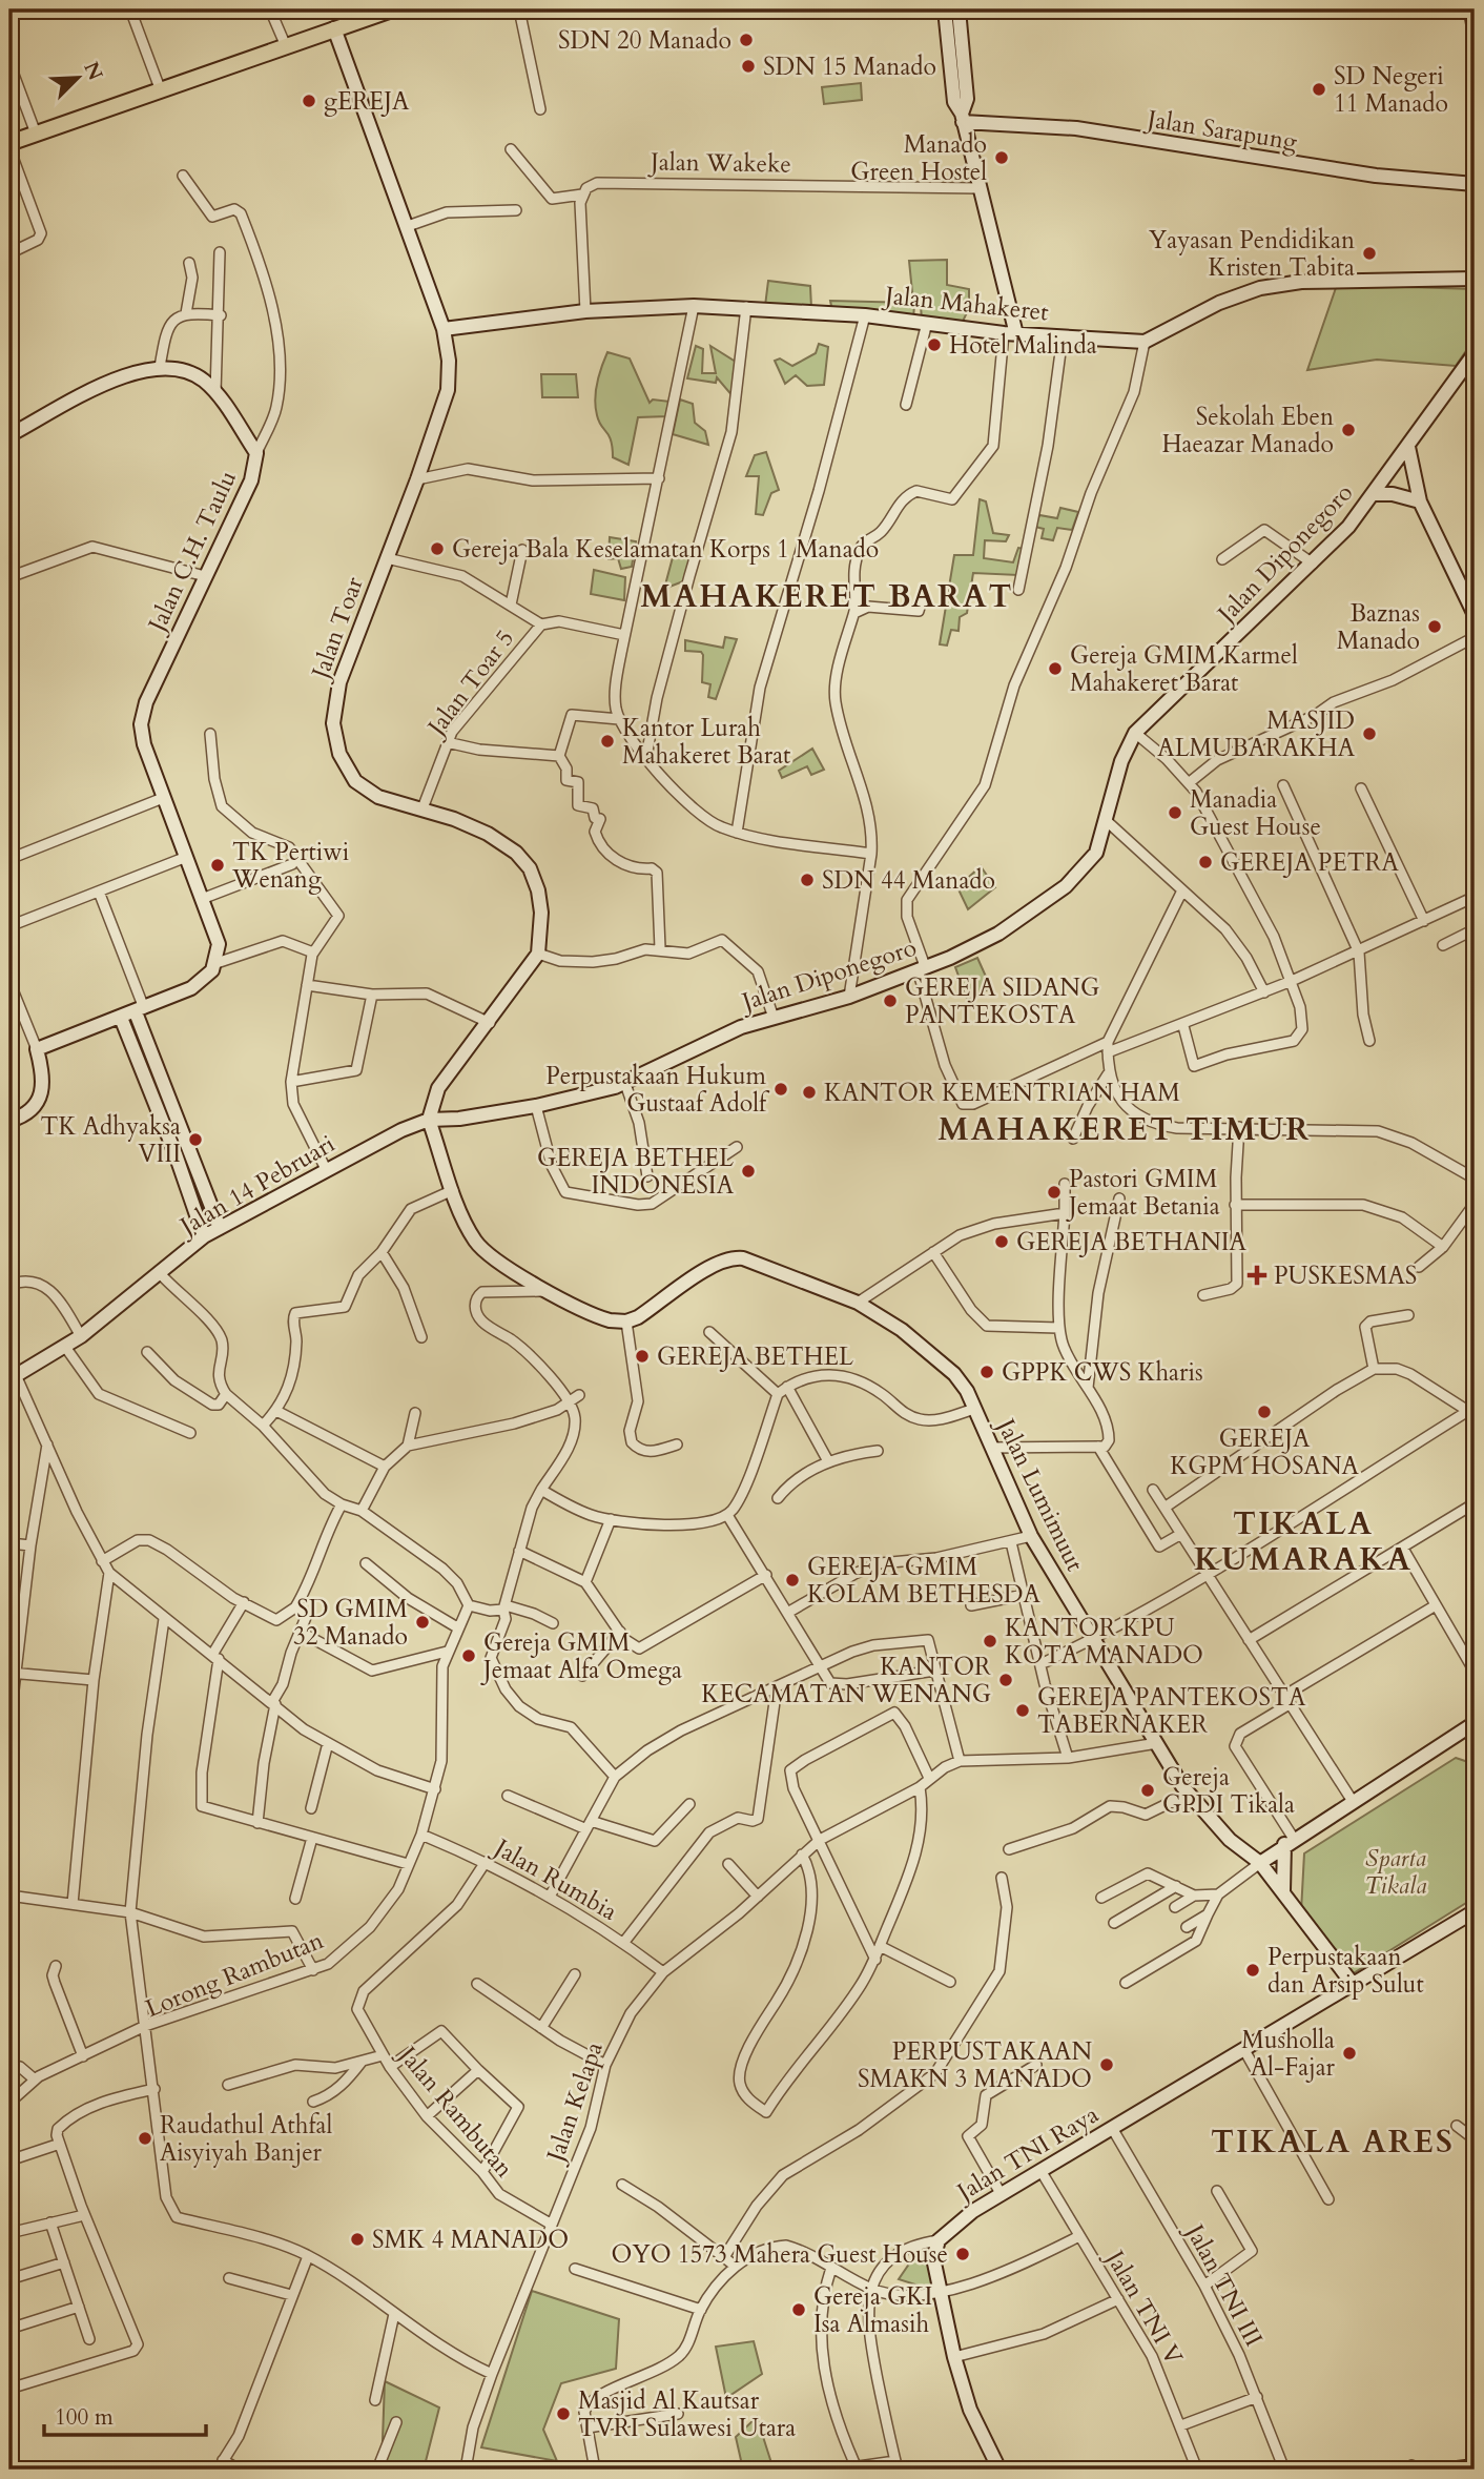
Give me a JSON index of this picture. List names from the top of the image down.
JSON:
{
  "streets": {
    "street": [
      "Jalan Sarapung",
      "Jalan Wakeke",
      "Jalan Mahakeret",
      "Jalan C.H. Taulu",
      "Jalan Diponegoro",
      "Jalan Toar",
      "Jalan Toar 5",
      "Jalan 14 Pebruari",
      "Jalan Lumimuut",
      "Jalan Rumbia",
      "Lorong Rambutan",
      "Jalan Kelapa",
      "Jalan Rambutan",
      "Jalan TNI Raya",
      "Jalan TNI III",
      "Jalan TNI V"
    ]
  },
  "crossings": [
    ["Jalan Mahakeret", "Jalan Toar"],
    ["Jalan Diponegoro", "Jalan 14 Pebruari"],
    ["Jalan Toar", "Jalan Toar 5"],
    ["Jalan Lumimuut", "Jalan TNI Raya"],
    ["Jalan Rumbia", "Lorong Rambutan"],
    ["Jalan Rumbia", "Jalan Kelapa"],
    ["Jalan Rumbia", "Jalan Rambutan"],
    ["Lorong Rambutan", "Jalan Kelapa"],
    ["Jalan Kelapa", "Jalan Rambutan"],
    ["Jalan TNI Raya", "Jalan TNI III"],
    ["Jalan TNI Raya", "Jalan TNI V"]
  ],
  "districts": [
    "MAHAKERET BARAT",
    "MAHAKERET TIMUR",
    "TIKALA KUMARAKA",
    "TIKALA ARES"
  ],
  "parks": ["Sparta Tikala"],
  "places": {
    "other": [
      "SDN 20 Manado",
      "SDN 15 Manado",
      "SD Negeri 11 Manado",
      "gEREJA",
      "Manado Green Hostel",
      "Yayasan Pendidikan Kristen Tabita",
      "Hotel Malinda",
      "Sekolah Eben Haeazar Manado",
      "Gereja Bala Keselamatan Korps 1 Manado",
      "Baznas Manado",
      "Gereja GMIM Karmel Mahakeret Barat",
      "MASJID ALMUBARAKHA",
      "Kantor Lurah Mahakeret Barat",
      "Manadia Guest House",
      "GEREJA PETRA",
      "TK Pertiwi Wenang",
      "SDN 44 Manado",
      "GEREJA SIDANG PANTEKOSTA",
      "Perpustakaan Hukum Gustaaf Adolf",
      "KANTOR KEMENTRIAN HAM",
      "TK Adhyaksa VIII",
      "GEREJA BETHEL INDONESIA",
      "Pastori GMIM Jemaat Betania",
      "GEREJA BETHANIA",
      "GEREJA BETHEL",
      "GPPK CWS Kharis",
      "GEREJA KGPM HOSANA",
      "GEREJA GMIM KOLAM BETHESDA",
      "SD GMIM 32 Manado",
      "KANTOR KPU KOTA MANADO",
      "Gereja GMIM Jemaat Alfa Omega",
      "KANTOR KECAMATAN WENANG",
      "GEREJA PANTEKOSTA TABERNAKER",
      "Gereja GPDI Tikala",
      "Perpustakaan dan Arsip Sulut",
      "Musholla Al-Fajar",
      "PERPUSTAKAAN SMAKN 3 MANADO",
      "Raudathul Athfal Aisyiyah Banjer",
      "SMK 4 MANADO",
      "OYO 1573 Mahera Guest House",
      "Gereja GKI Isa Almasih",
      "Masjid Al Kautsar TVRI Sulawesi Utara"
    ],
    "health": ["PUSKESMAS"]
  },
  "scale_bar": "100 m",
  "north": "top right"
}
